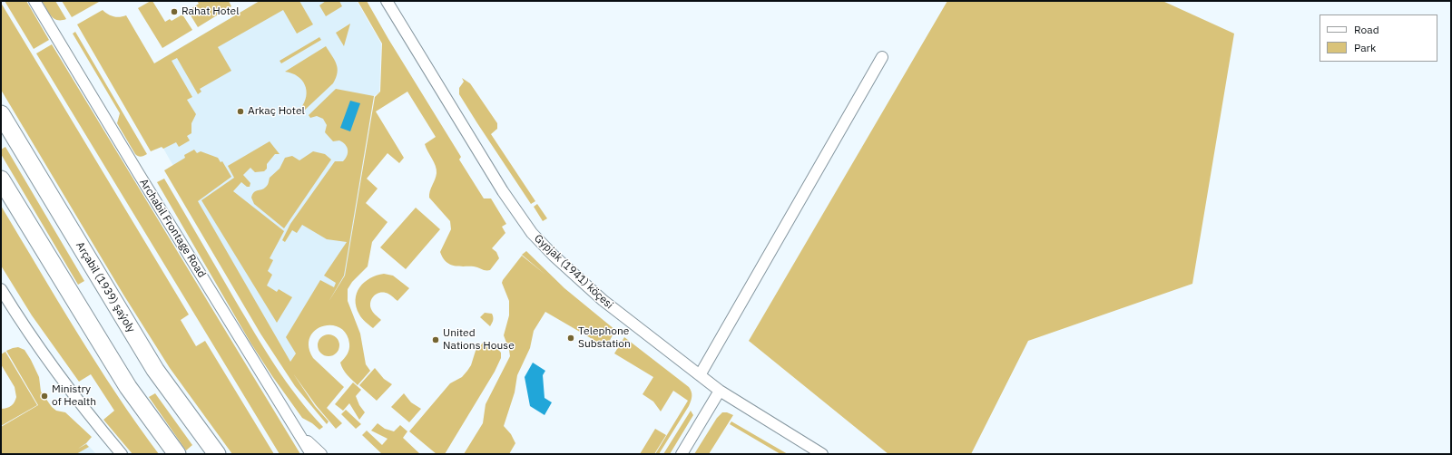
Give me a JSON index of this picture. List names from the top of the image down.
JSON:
{
  "streets": {
    "main road": ["Arçabil (1939) şaýoly"],
    "street": ["Archabil Frontage Road", "Gypjak (1941) köçesi"]
  },
  "places": [
    "Rahat Hotel",
    "Arkaç Hotel",
    "Telephone Substation",
    "United Nations House",
    "Ministry of Health"
  ],
  "legend": ["Road", "Park"]
}
